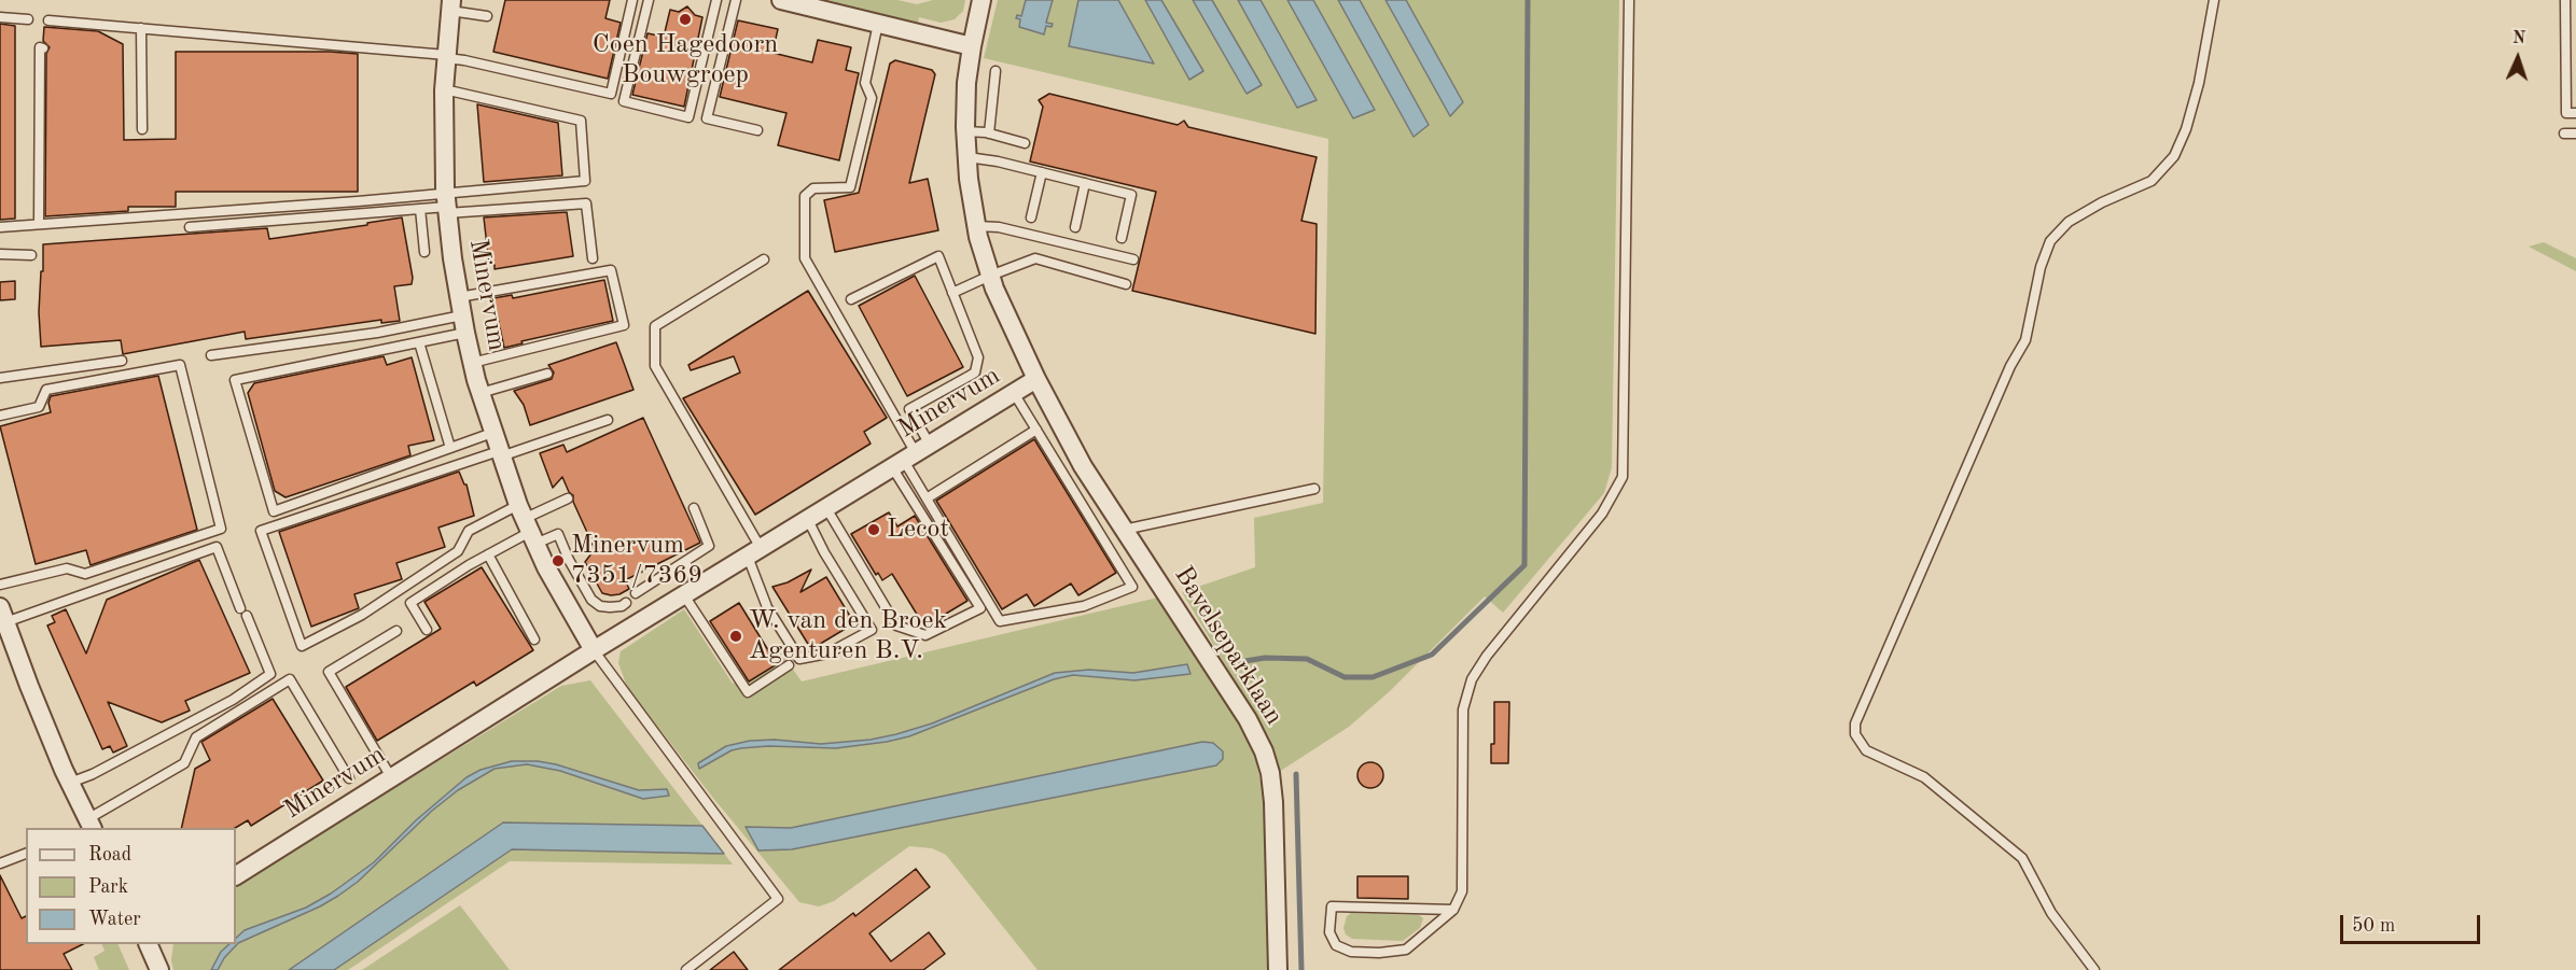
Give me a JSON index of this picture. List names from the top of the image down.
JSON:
{
  "streets": {
    "street": ["Minervum", "Bavelseparklaan"]
  },
  "crossings": [
    ["Minervum", "Bavelseparklaan"]
  ],
  "places": [
    "Coen Hagedoorn Bouwgroep",
    "Lecot",
    "Minervum 7351/7369",
    "W. van den Broek Agenturen B.V."
  ],
  "legend": ["Road", "Park", "Water"],
  "scale_bar": "50 m",
  "north": "top"
}
